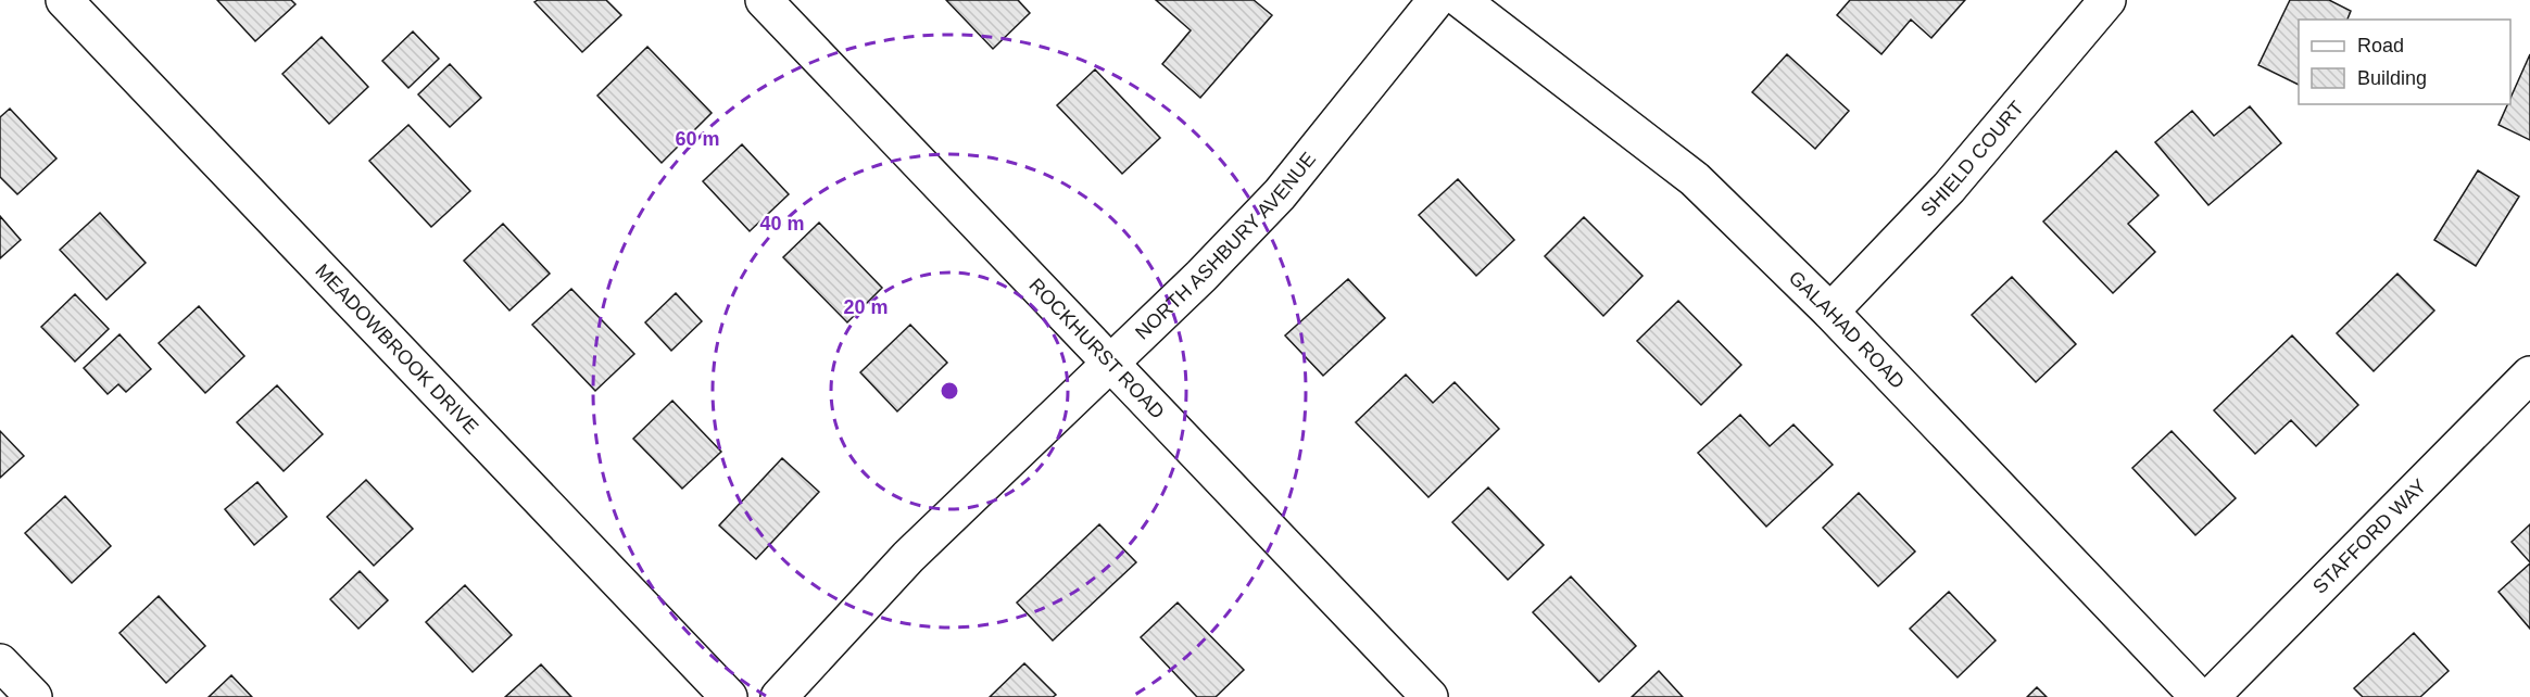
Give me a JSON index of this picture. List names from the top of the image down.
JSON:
{
  "streets": {
    "street": [
      "SHIELD COURT",
      "NORTH ASHBURY AVENUE",
      "GALAHAD ROAD",
      "MEADOWBROOK DRIVE",
      "ROCKHURST ROAD",
      "STAFFORD WAY"
    ]
  },
  "crossings": [
    ["SHIELD COURT", "GALAHAD ROAD"],
    ["NORTH ASHBURY AVENUE", "ROCKHURST ROAD"]
  ],
  "legend": ["Road", "Building"],
  "rings": ["60 m", "40 m", "20 m"]
}
